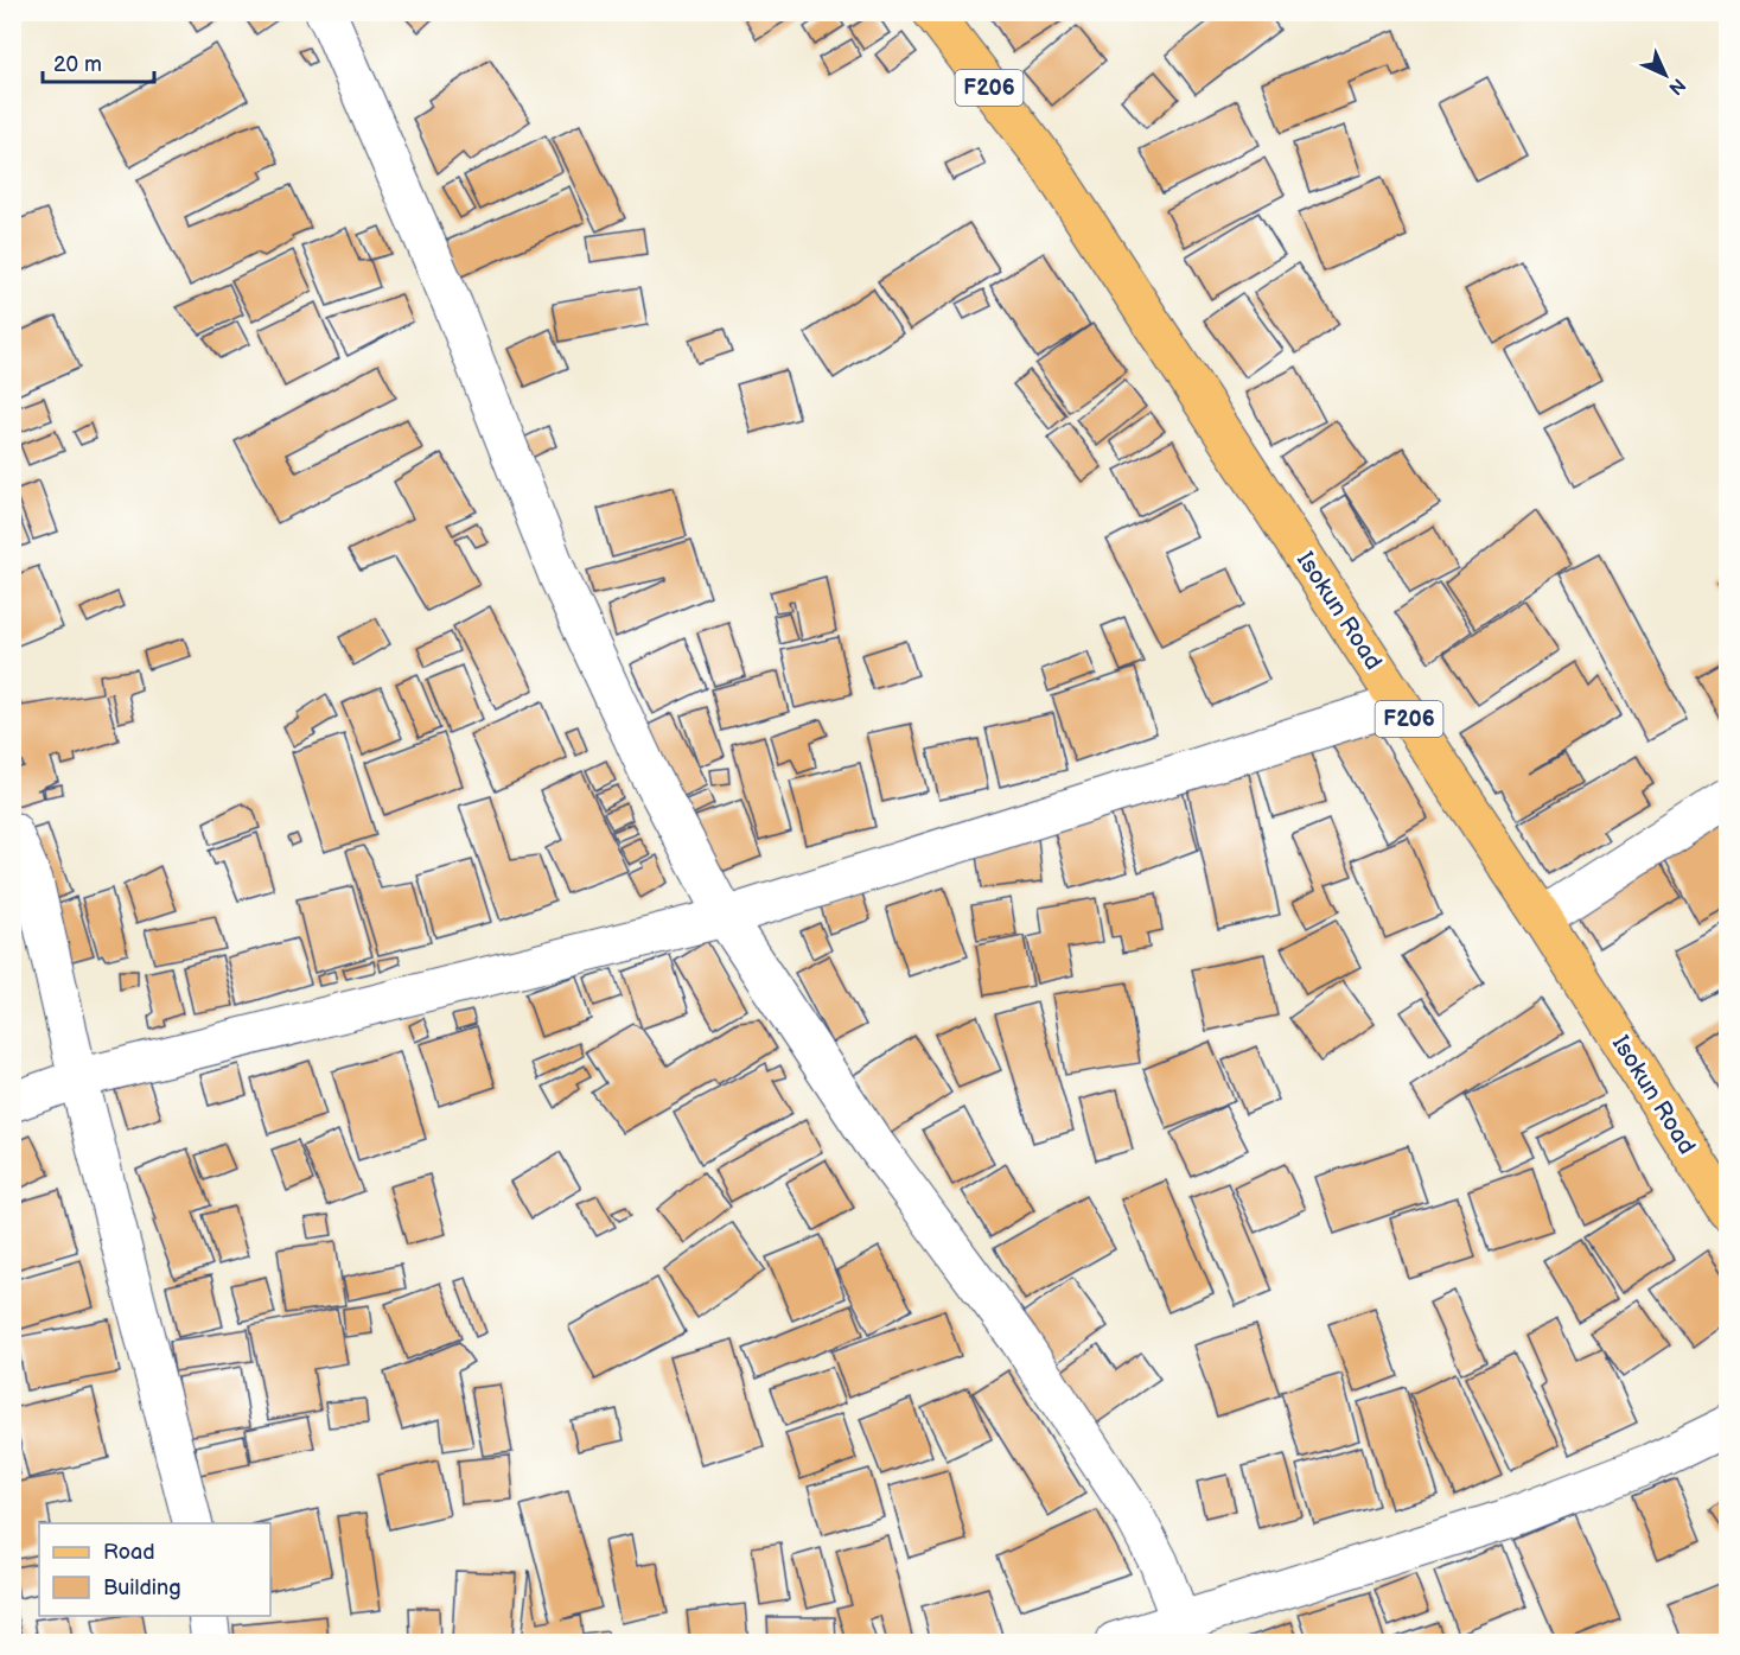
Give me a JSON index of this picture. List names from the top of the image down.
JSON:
{
  "streets": {
    "main road": ["F206", "Isokun Road"]
  },
  "legend": ["Road", "Building"],
  "scale_bar": "20 m",
  "north": "bottom right"
}
